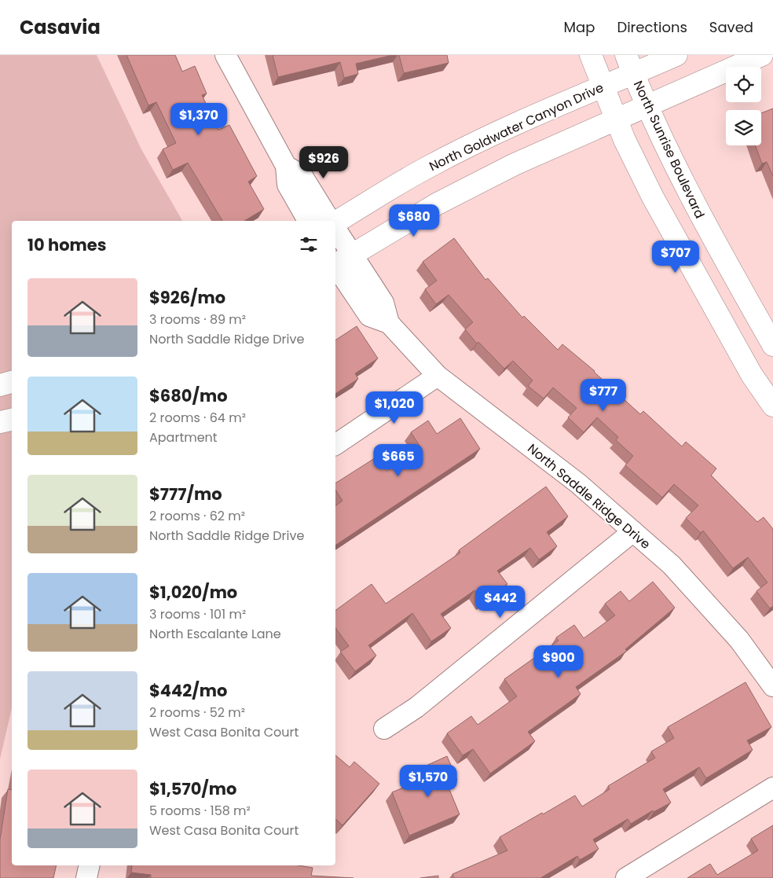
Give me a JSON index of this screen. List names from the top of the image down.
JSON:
{
  "streets": {
    "street": ["North Goldwater Canyon Drive", "North Sunrise Boulevard", "North Saddle Ridge Drive"]
  },
  "crossings": [
    ["North Goldwater Canyon Drive", "North Sunrise Boulevard"]
  ],
  "page": {
    "header": "Casavia",
    "nav": ["Map", "Directions", "Saved"],
    "price": [
      "$1,370",
      "$926",
      "$680",
      "$707",
      "$777",
      "$1,020",
      "$665",
      "$442",
      "$900",
      "$1,570"
    ],
    "heading": "10 homes",
    "list": [
      {
        "name": "$926/mo",
        "note": "3 rooms · 89 m² · North Saddle Ridge Drive"
      },
      {
        "name": "$680/mo",
        "note": "2 rooms · 64 m² · Apartment"
      },
      {
        "name": "$777/mo",
        "note": "2 rooms · 62 m² · North Saddle Ridge Drive"
      },
      {
        "name": "$1,020/mo",
        "note": "3 rooms · 101 m² · North Escalante Lane"
      },
      {
        "name": "$442/mo",
        "note": "2 rooms · 52 m² · West Casa Bonita Court"
      },
      {
        "name": "$1,570/mo",
        "note": "5 rooms · 158 m² · West Casa Bonita Court"
      }
    ]
  }
}
